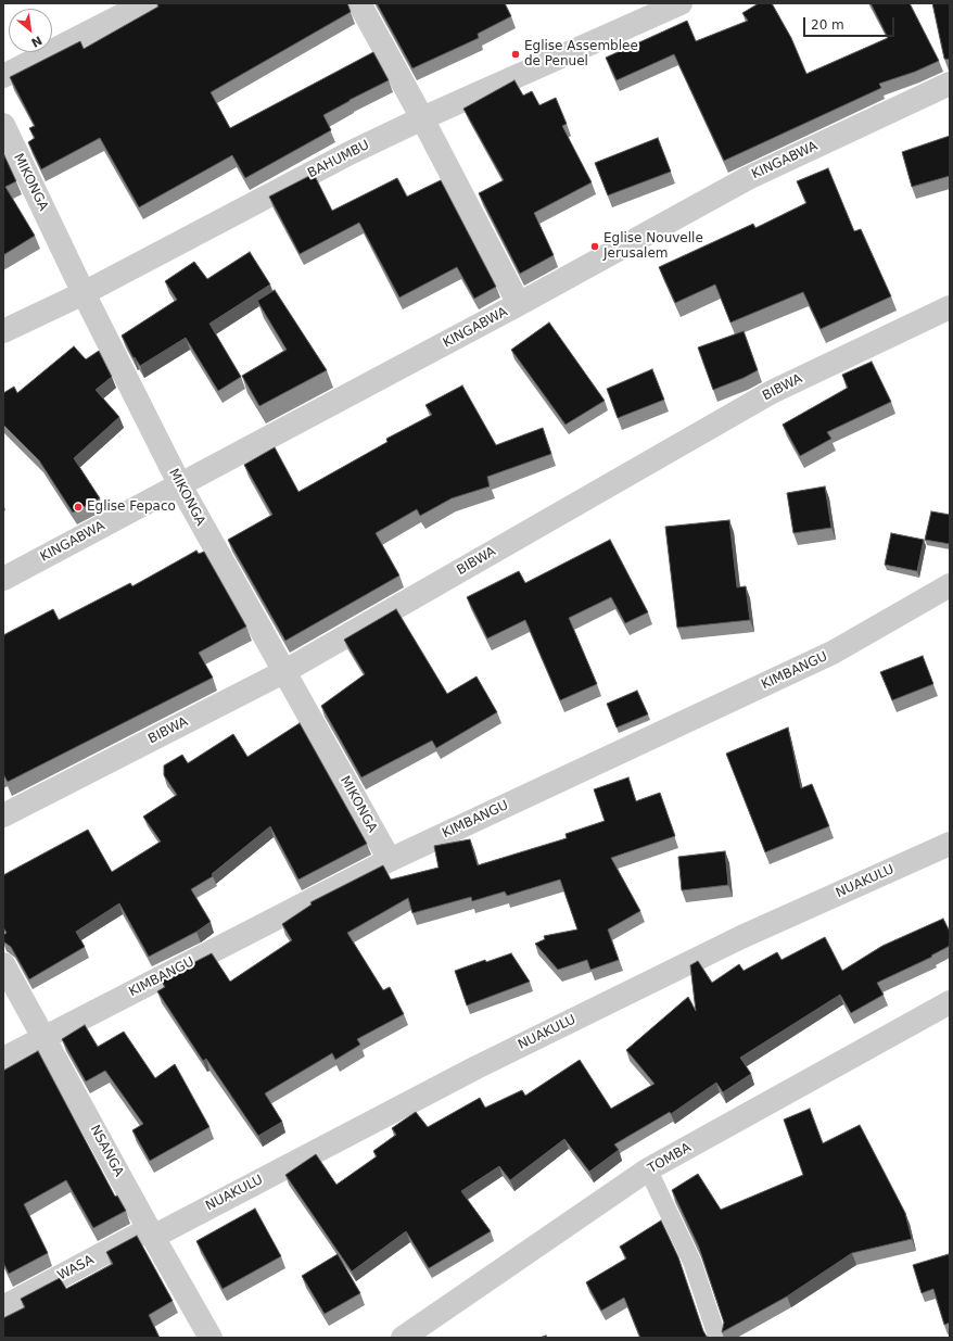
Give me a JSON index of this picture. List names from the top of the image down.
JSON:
{
  "streets": {
    "street": [
      "BAHUMBU",
      "KINGABWA",
      "MIKONGA",
      "BIBWA",
      "KIMBANGU",
      "NUAKULU",
      "NSANGA",
      "TOMBA",
      "WASA"
    ]
  },
  "crossings": [
    ["BAHUMBU", "MIKONGA"],
    ["KINGABWA", "MIKONGA"],
    ["MIKONGA", "BIBWA"],
    ["MIKONGA", "KIMBANGU"],
    ["KIMBANGU", "NSANGA"],
    ["NUAKULU", "NSANGA"],
    ["NUAKULU", "WASA"],
    ["NSANGA", "WASA"]
  ],
  "places": ["Eglise Assemblee de Penuel", "Eglise Nouvelle Jerusalem", "Eglise Fepaco"],
  "scale_bar": "20 m",
  "north": "bottom right"
}
